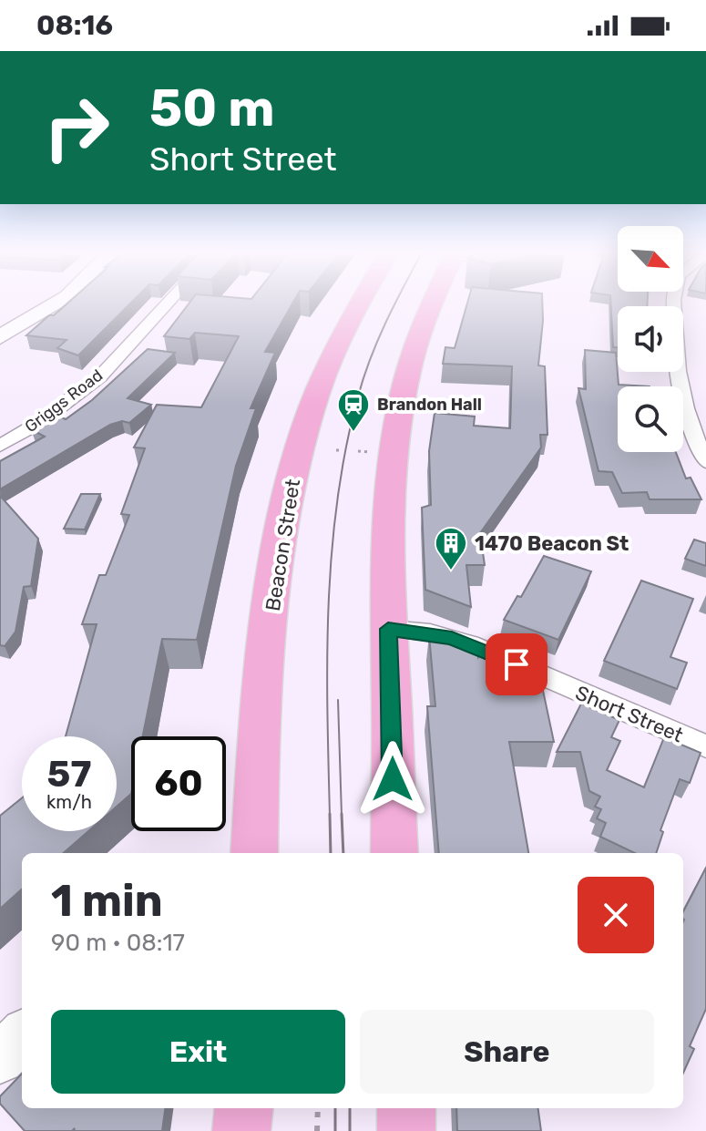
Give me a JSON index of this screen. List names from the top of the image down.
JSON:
{
  "streets": {
    "main road": ["Beacon Street"],
    "street": ["Griggs Road", "Short Street"]
  },
  "places": {
    "station": ["Brandon Hall"],
    "building": ["1470 Beacon St"]
  },
  "north": "bottom right",
  "page": {
    "status": "08:16",
    "turn": ["50 m", "Short Street"],
    "speed": "57 km/h",
    "limit": "60",
    "heading": ["1 min", "90 m · 08:17"],
    "buttons": ["Exit", "Share"]
  }
}
